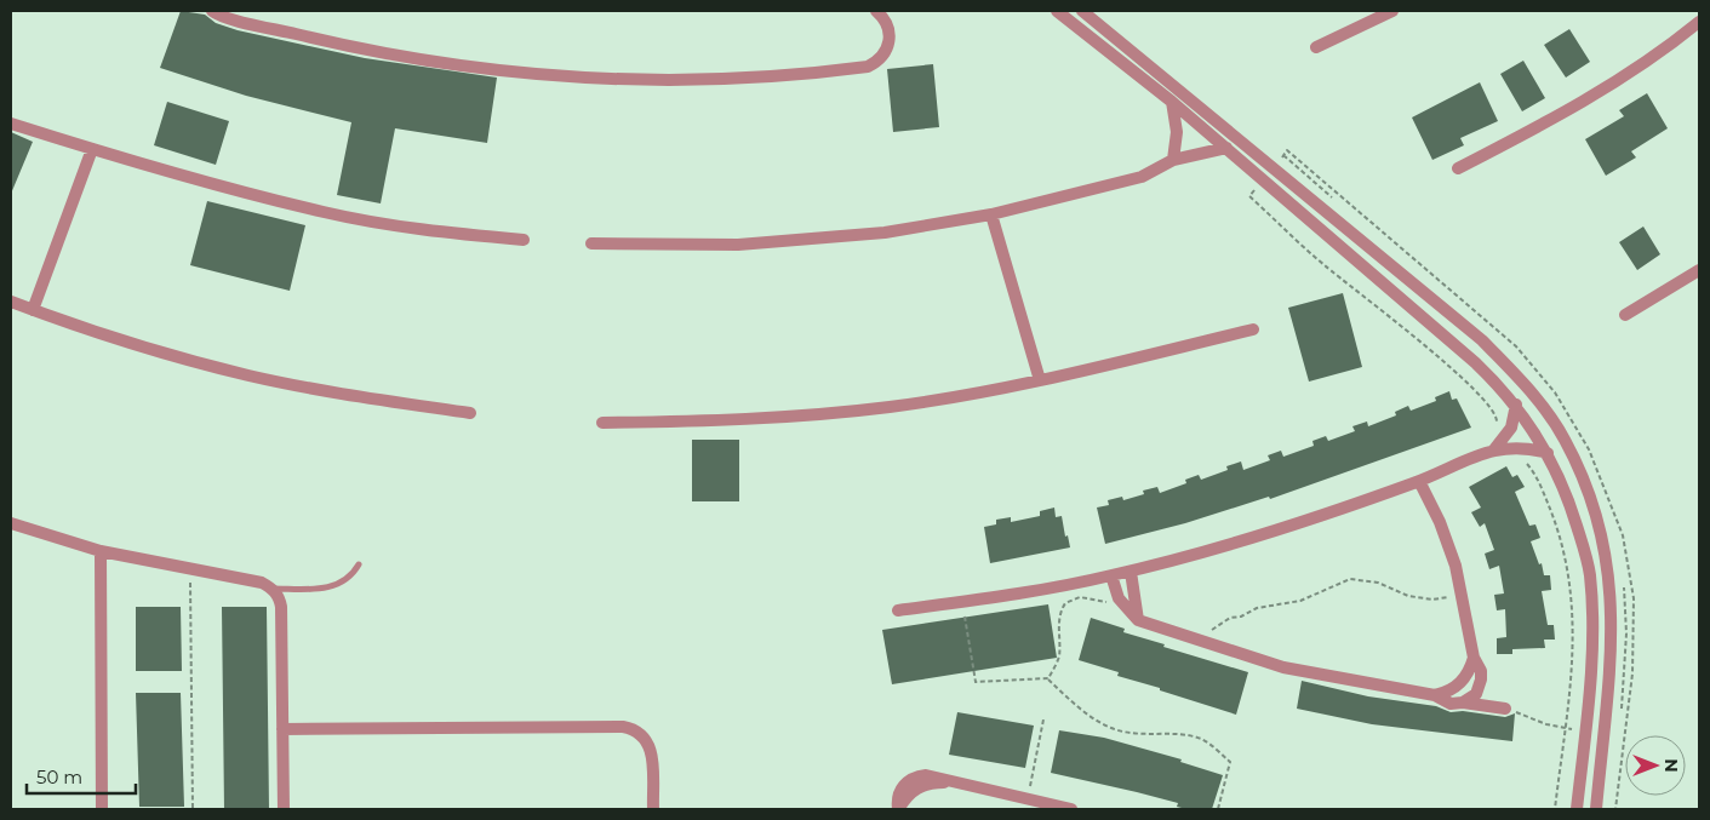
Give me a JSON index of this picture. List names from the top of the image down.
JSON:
{
  "scale_bar": "50 m",
  "north": "right"
}
